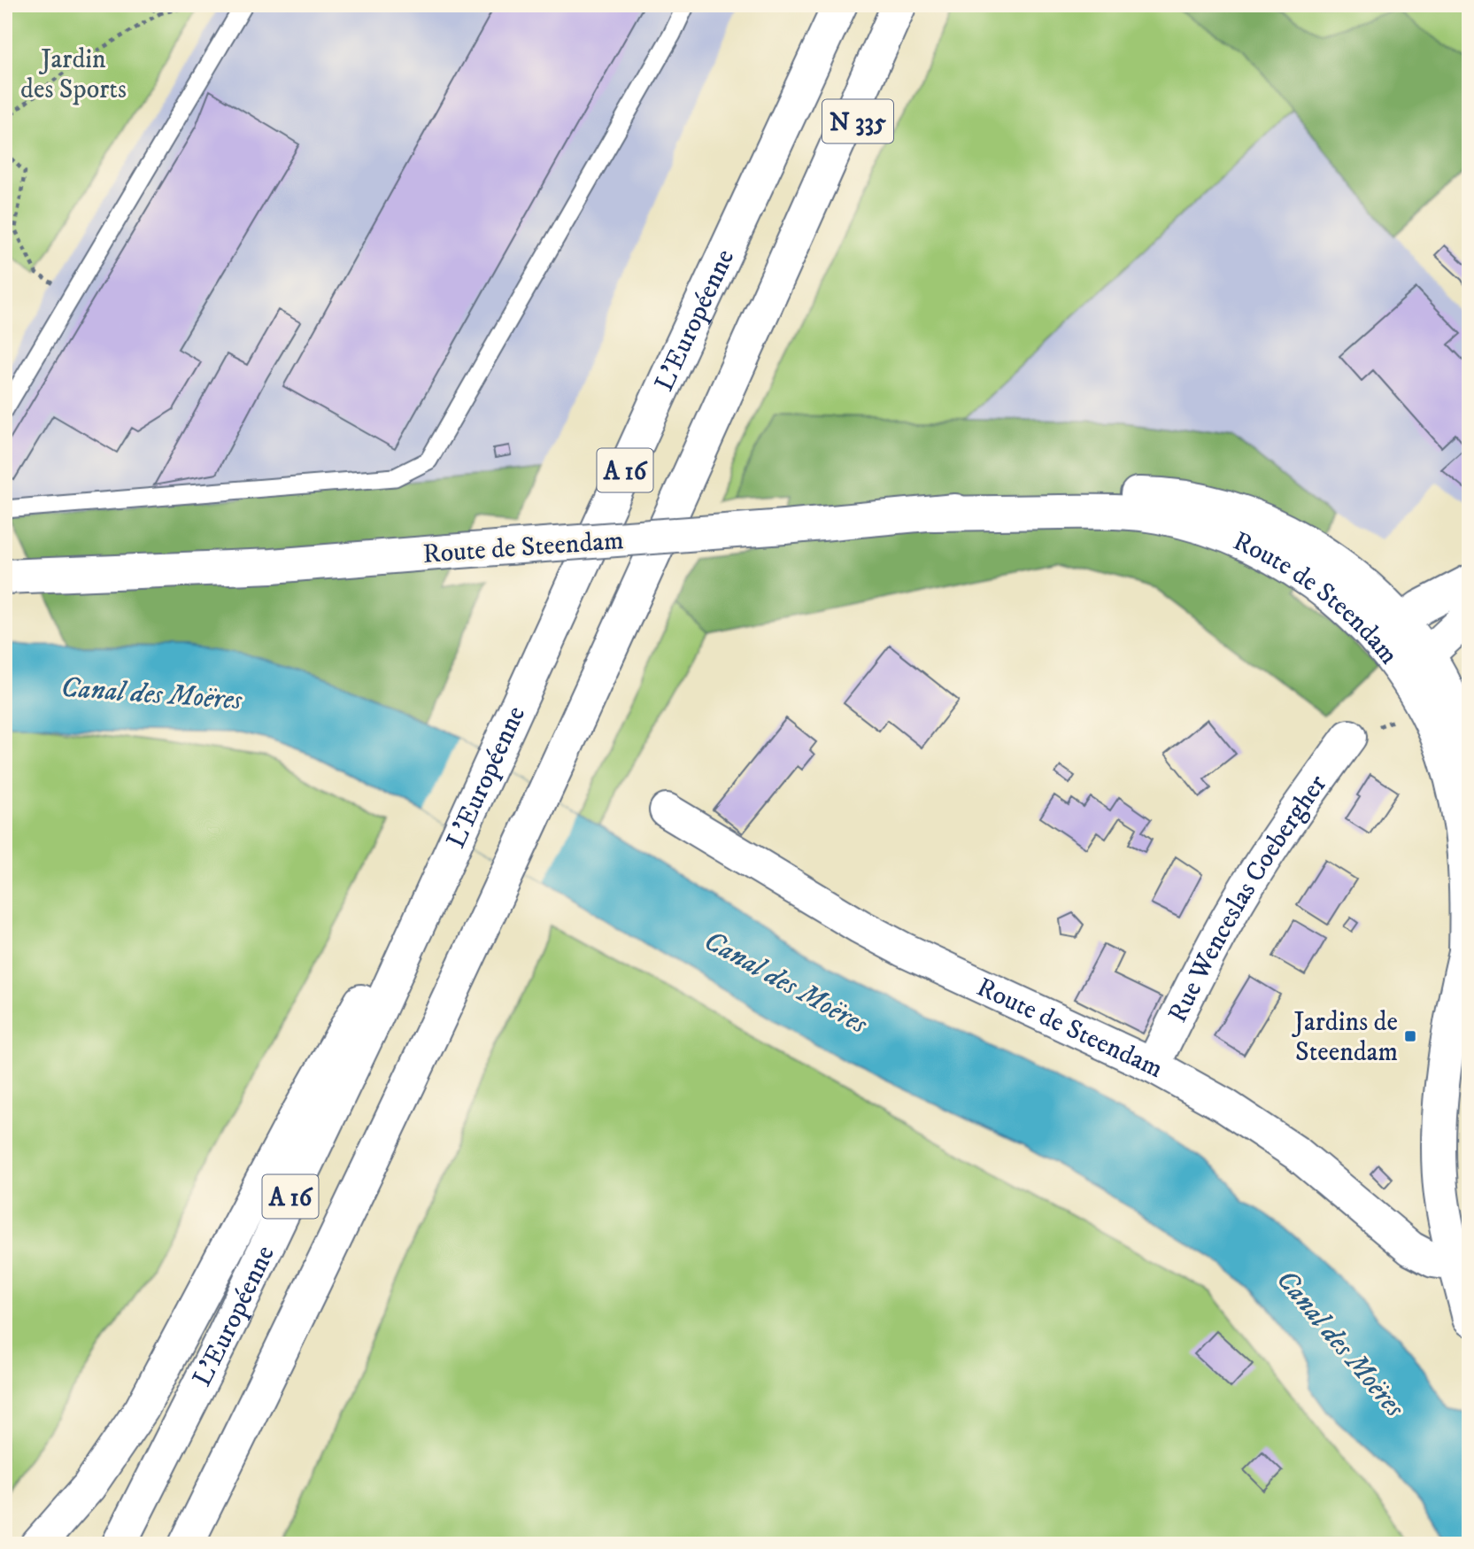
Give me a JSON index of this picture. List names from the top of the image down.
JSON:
{
  "streets": {
    "main road": [
      "N 335",
      "L'Européenne",
      "A 16",
      "Route de Steendam",
      "Rue Wenceslas Coebergher"
    ]
  },
  "crossings": [
    ["N 335", "A 16"],
    ["Route de Steendam", "Rue Wenceslas Coebergher"]
  ],
  "water": ["Canal des Moëres"],
  "parks": ["Jardin des Sports"],
  "places": {
    "transit": ["Jardins de Steendam"]
  }
}
